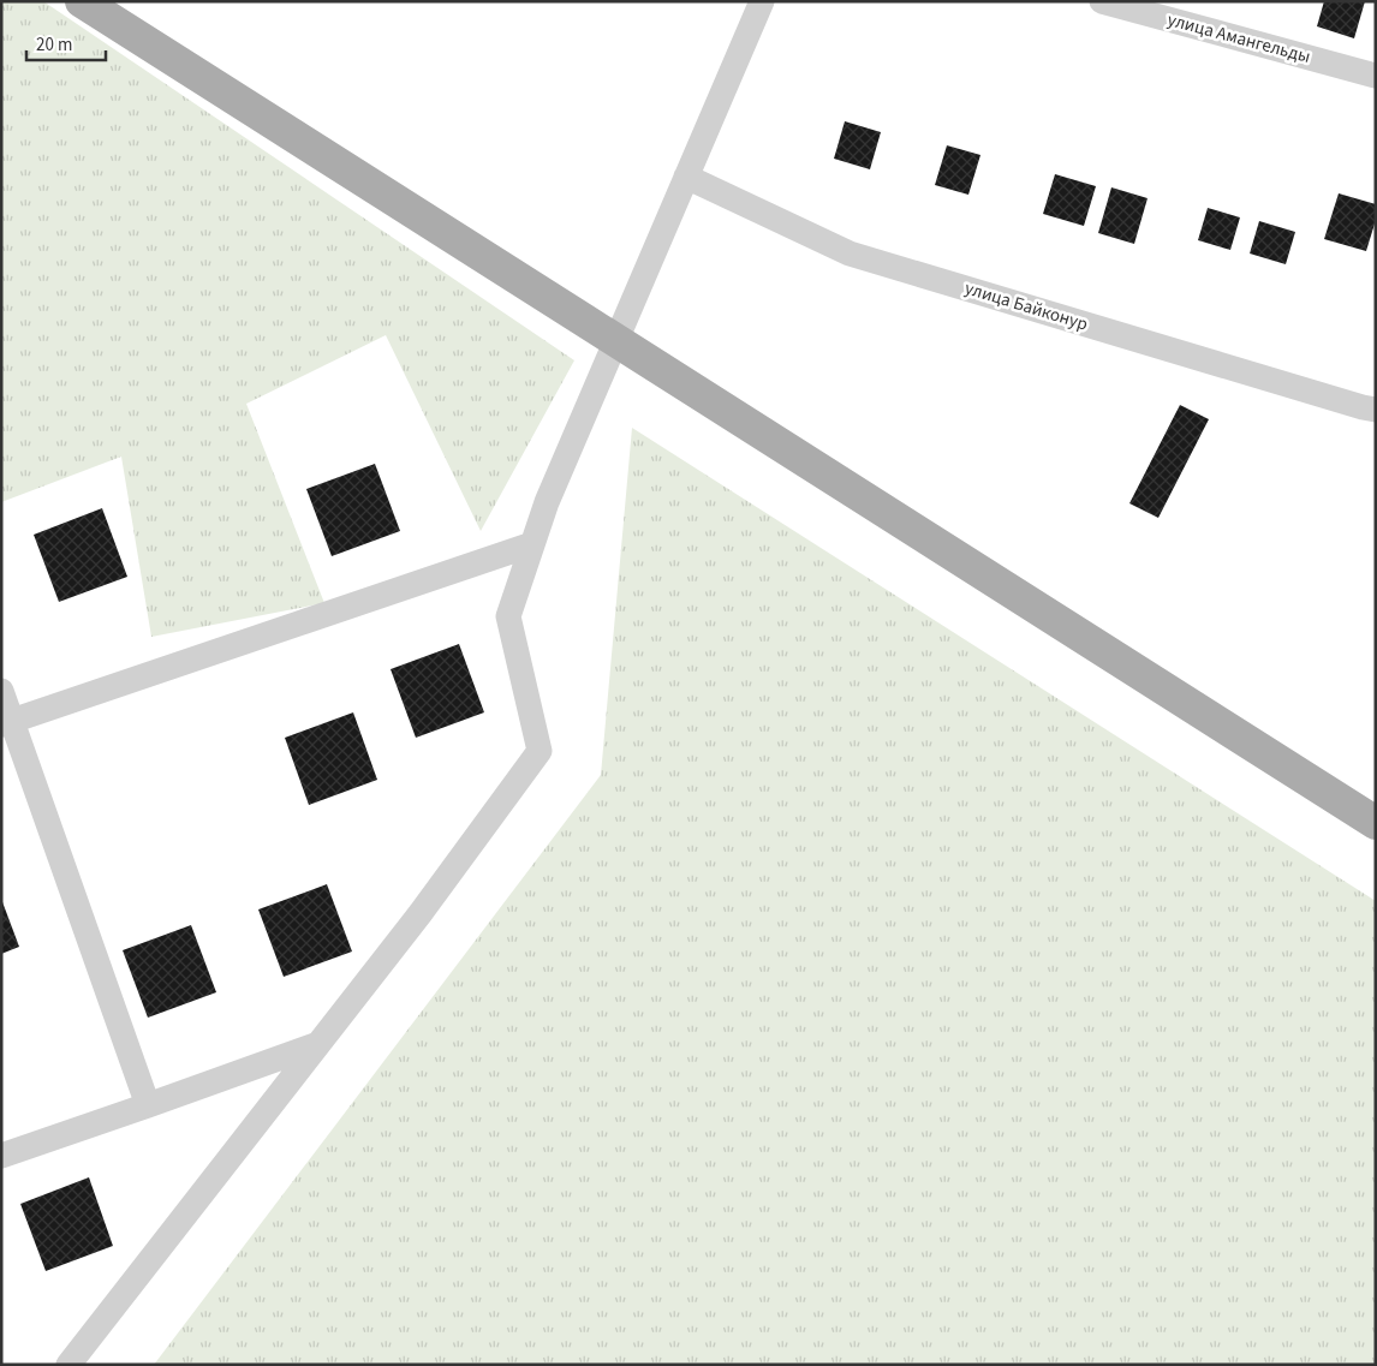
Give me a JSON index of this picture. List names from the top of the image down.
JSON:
{
  "streets": {
    "street": ["улица Амангельды", "улица Байконур"]
  },
  "scale_bar": "20 m"
}
